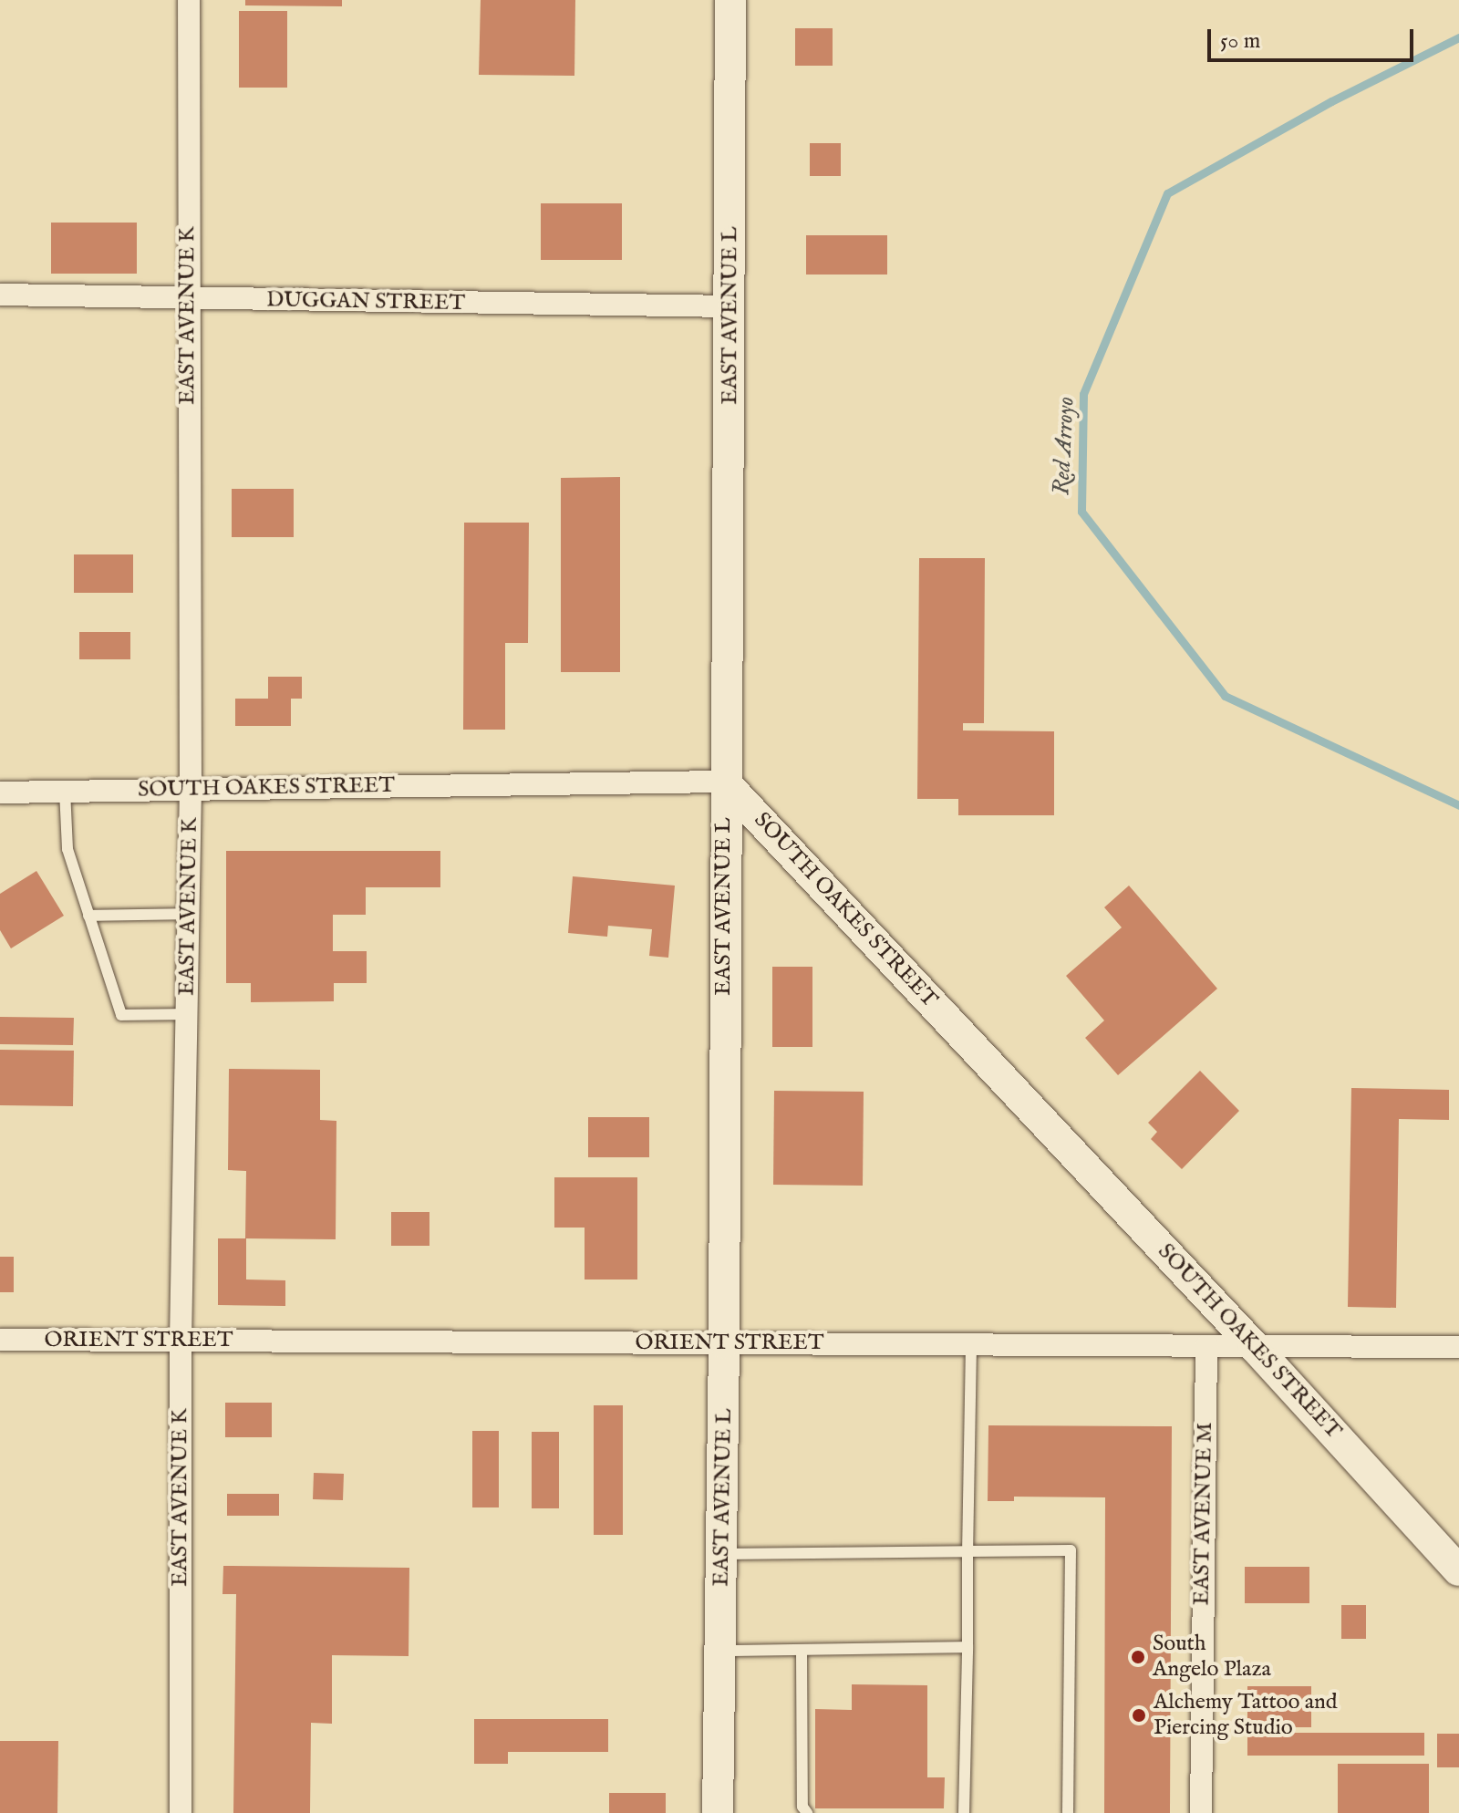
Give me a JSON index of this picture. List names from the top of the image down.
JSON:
{
  "streets": {
    "main road": ["EAST AVENUE L", "SOUTH OAKES STREET"],
    "street": [
      "DUGGAN STREET",
      "EAST AVENUE K",
      "ORIENT STREET",
      "EAST AVENUE M"
    ]
  },
  "crossings": [
    ["DUGGAN STREET", "EAST AVENUE K"],
    ["DUGGAN STREET", "EAST AVENUE L"],
    ["EAST AVENUE K", "SOUTH OAKES STREET"],
    ["EAST AVENUE K", "ORIENT STREET"],
    ["EAST AVENUE L", "SOUTH OAKES STREET"],
    ["EAST AVENUE L", "ORIENT STREET"],
    ["SOUTH OAKES STREET", "ORIENT STREET"],
    ["ORIENT STREET", "EAST AVENUE M"]
  ],
  "water": ["Red Arroyo"],
  "places": ["South Angelo Plaza", "Alchemy Tattoo and Piercing Studio"],
  "scale_bar": "50 m"
}
